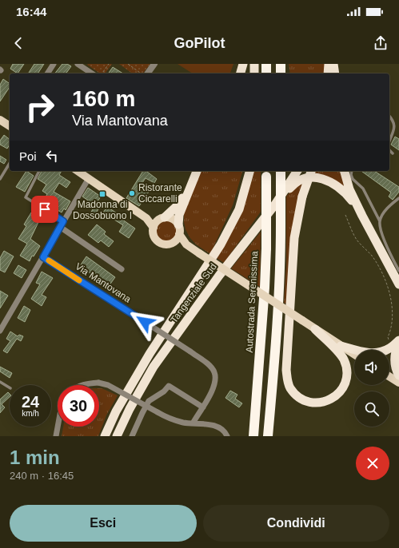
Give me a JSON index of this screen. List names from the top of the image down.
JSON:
{
  "streets": {
    "highway": ["Tangenziale Sud", "Autostrada Serenissima"],
    "street": ["Via Mantovana"]
  },
  "places": {
    "other": ["Ristorante Ciccarelli"],
    "transit": ["Madonna di Dossobuono I"]
  },
  "page": {
    "status": "16:44",
    "header": "GoPilot",
    "turn": ["160 m", "Via Mantovana"],
    "then": "Poi",
    "speed": "24 km/h",
    "limit": "30",
    "heading": ["1 min", "240 m · 16:45"],
    "buttons": ["Esci", "Condividi"]
  }
}
